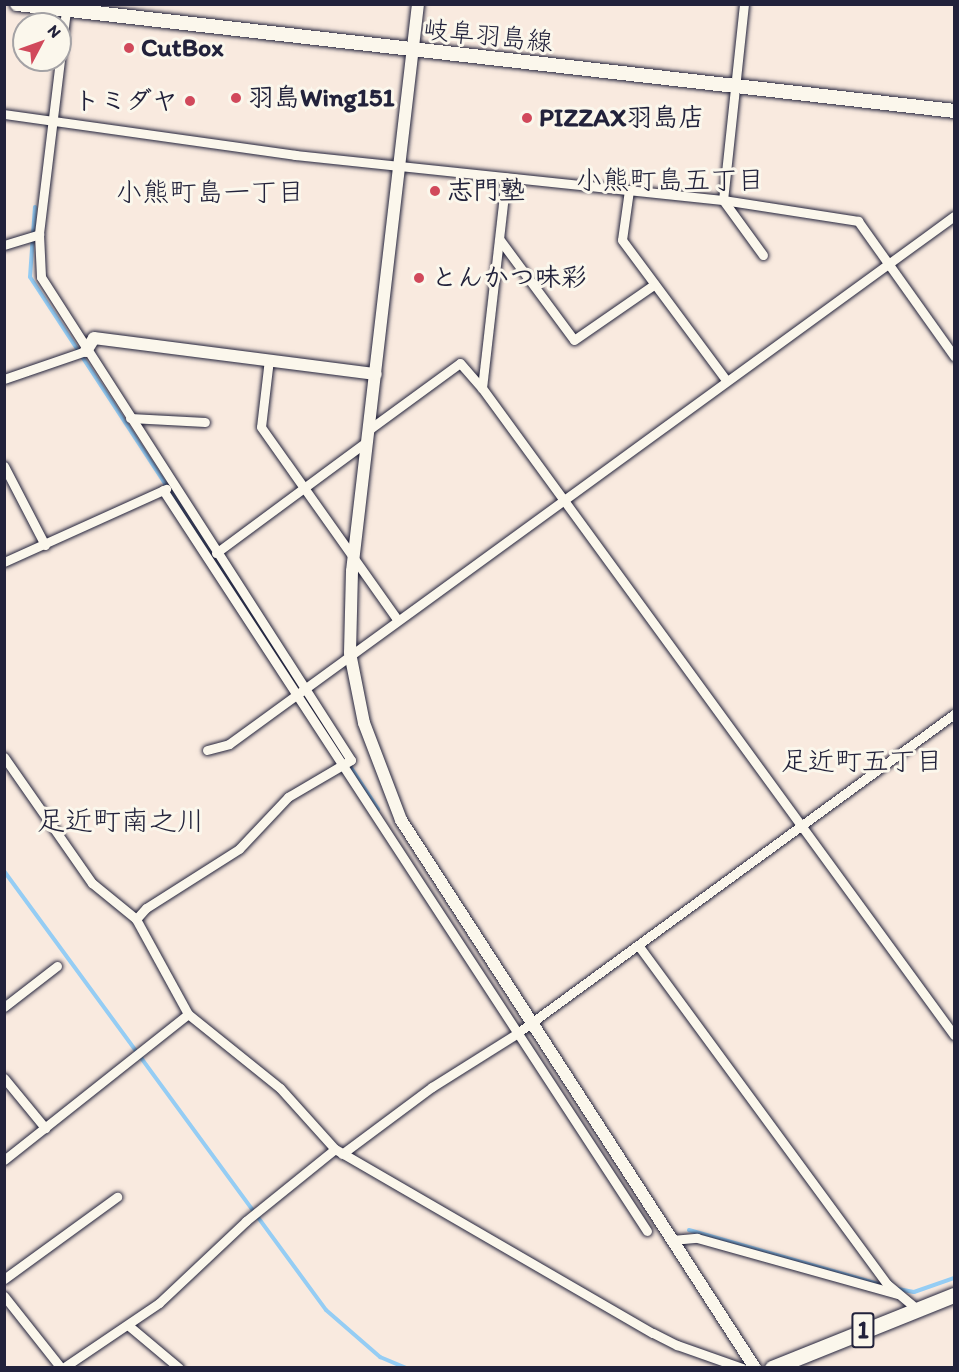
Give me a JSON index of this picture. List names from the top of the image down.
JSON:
{
  "streets": {
    "main road": ["岐阜羽島線", "1"]
  },
  "districts": [
    "小熊町島五丁目",
    "小熊町島一丁目",
    "足近町五丁目",
    "足近町南之川"
  ],
  "places": [
    "CutBox",
    "羽島Wing151",
    "トミダヤ",
    "PIZZAX羽島店",
    "志門塾",
    "とんかつ味彩"
  ],
  "north": "top right"
}
